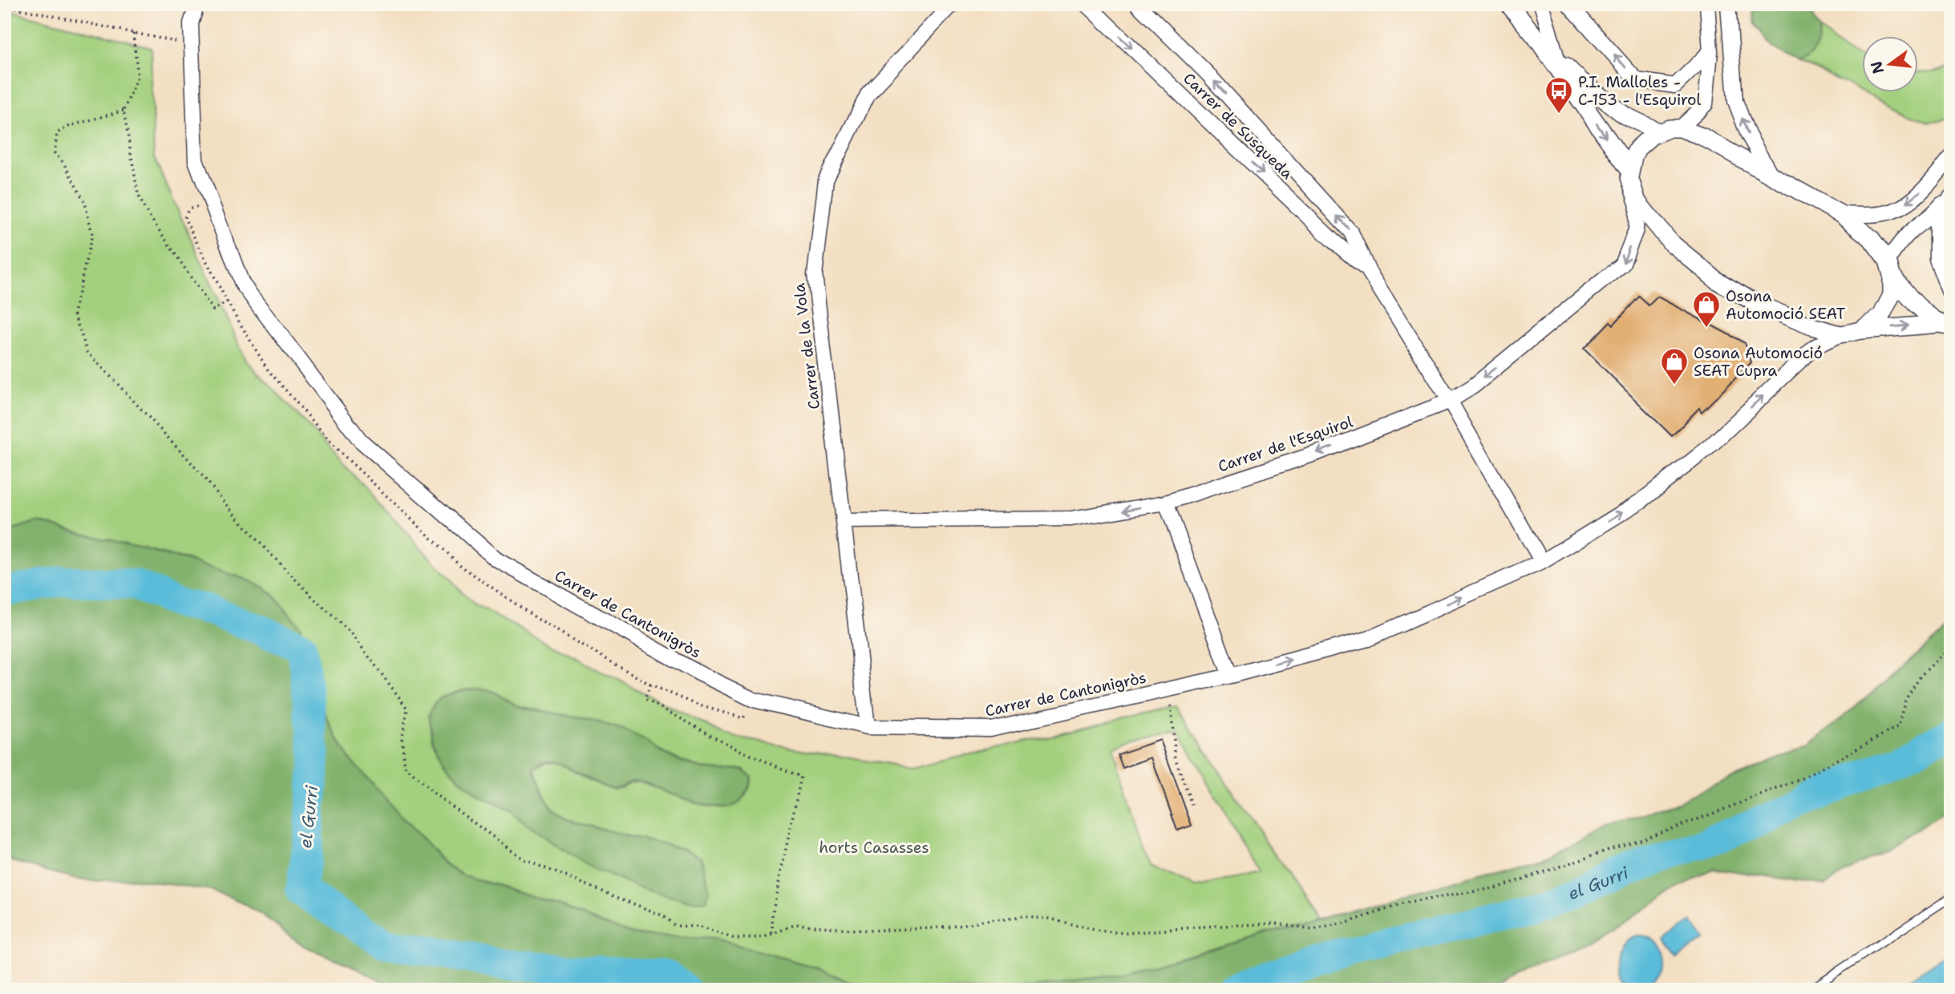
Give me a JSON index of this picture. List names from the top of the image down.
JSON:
{
  "streets": {
    "street": [
      "Carrer de Susqueda",
      "Carrer de la Vola",
      "Carrer de l'Esquirol",
      "Carrer de Cantonigròs"
    ]
  },
  "crossings": [
    ["Carrer de Susqueda", "Carrer de l'Esquirol"],
    ["Carrer de Susqueda", "Carrer de Cantonigròs"],
    ["Carrer de la Vola", "Carrer de l'Esquirol"],
    ["Carrer de la Vola", "Carrer de Cantonigròs"]
  ],
  "one_way": ["Carrer de l'Esquirol"],
  "water": ["el Gurri"],
  "parks": ["horts Casasses"],
  "places": {
    "bus stop": ["P.I. Malloles - C-153 - l'Esquirol"],
    "shop": ["Osona Automoció SEAT", "Osona Automoció SEAT Cupra"]
  },
  "north": "left"
}
